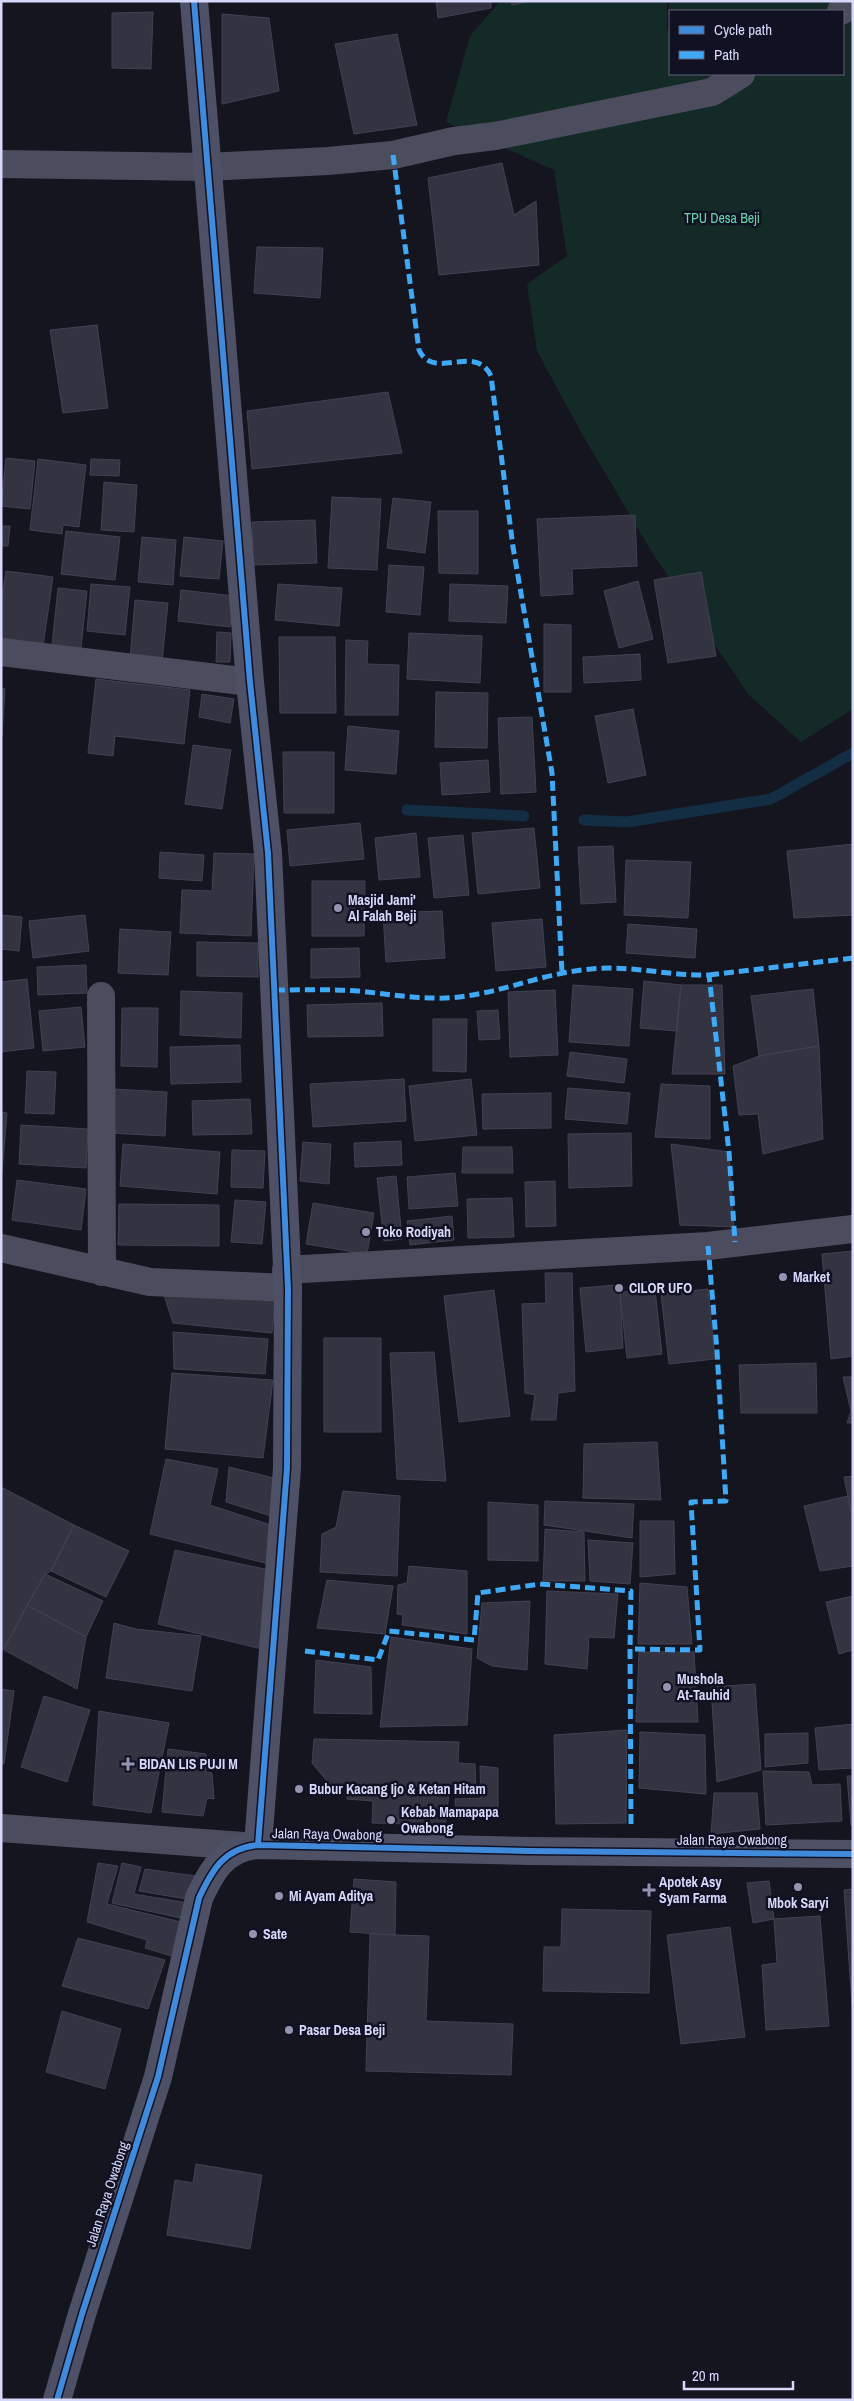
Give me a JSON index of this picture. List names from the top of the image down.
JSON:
{
  "streets": {
    "street": ["Jalan Raya Owabong"]
  },
  "parks": ["TPU Desa Beji"],
  "places": {
    "other": [
      "Masjid Jami' Al Falah Beji",
      "Toko Rodiyah",
      "Market",
      "CILOR UFO",
      "Mushola At-Tauhid",
      "Bubur Kacang Ijo & Ketan Hitam",
      "Kebab Mamapapa Owabong",
      "Mbok Saryi",
      "Mi Ayam Aditya",
      "Sate",
      "Pasar Desa Beji"
    ],
    "health": ["BIDAN LIS PUJI M", "Apotek Asy Syam Farma"]
  },
  "legend": ["Cycle path", "Path"],
  "scale_bar": "20 m"
}
